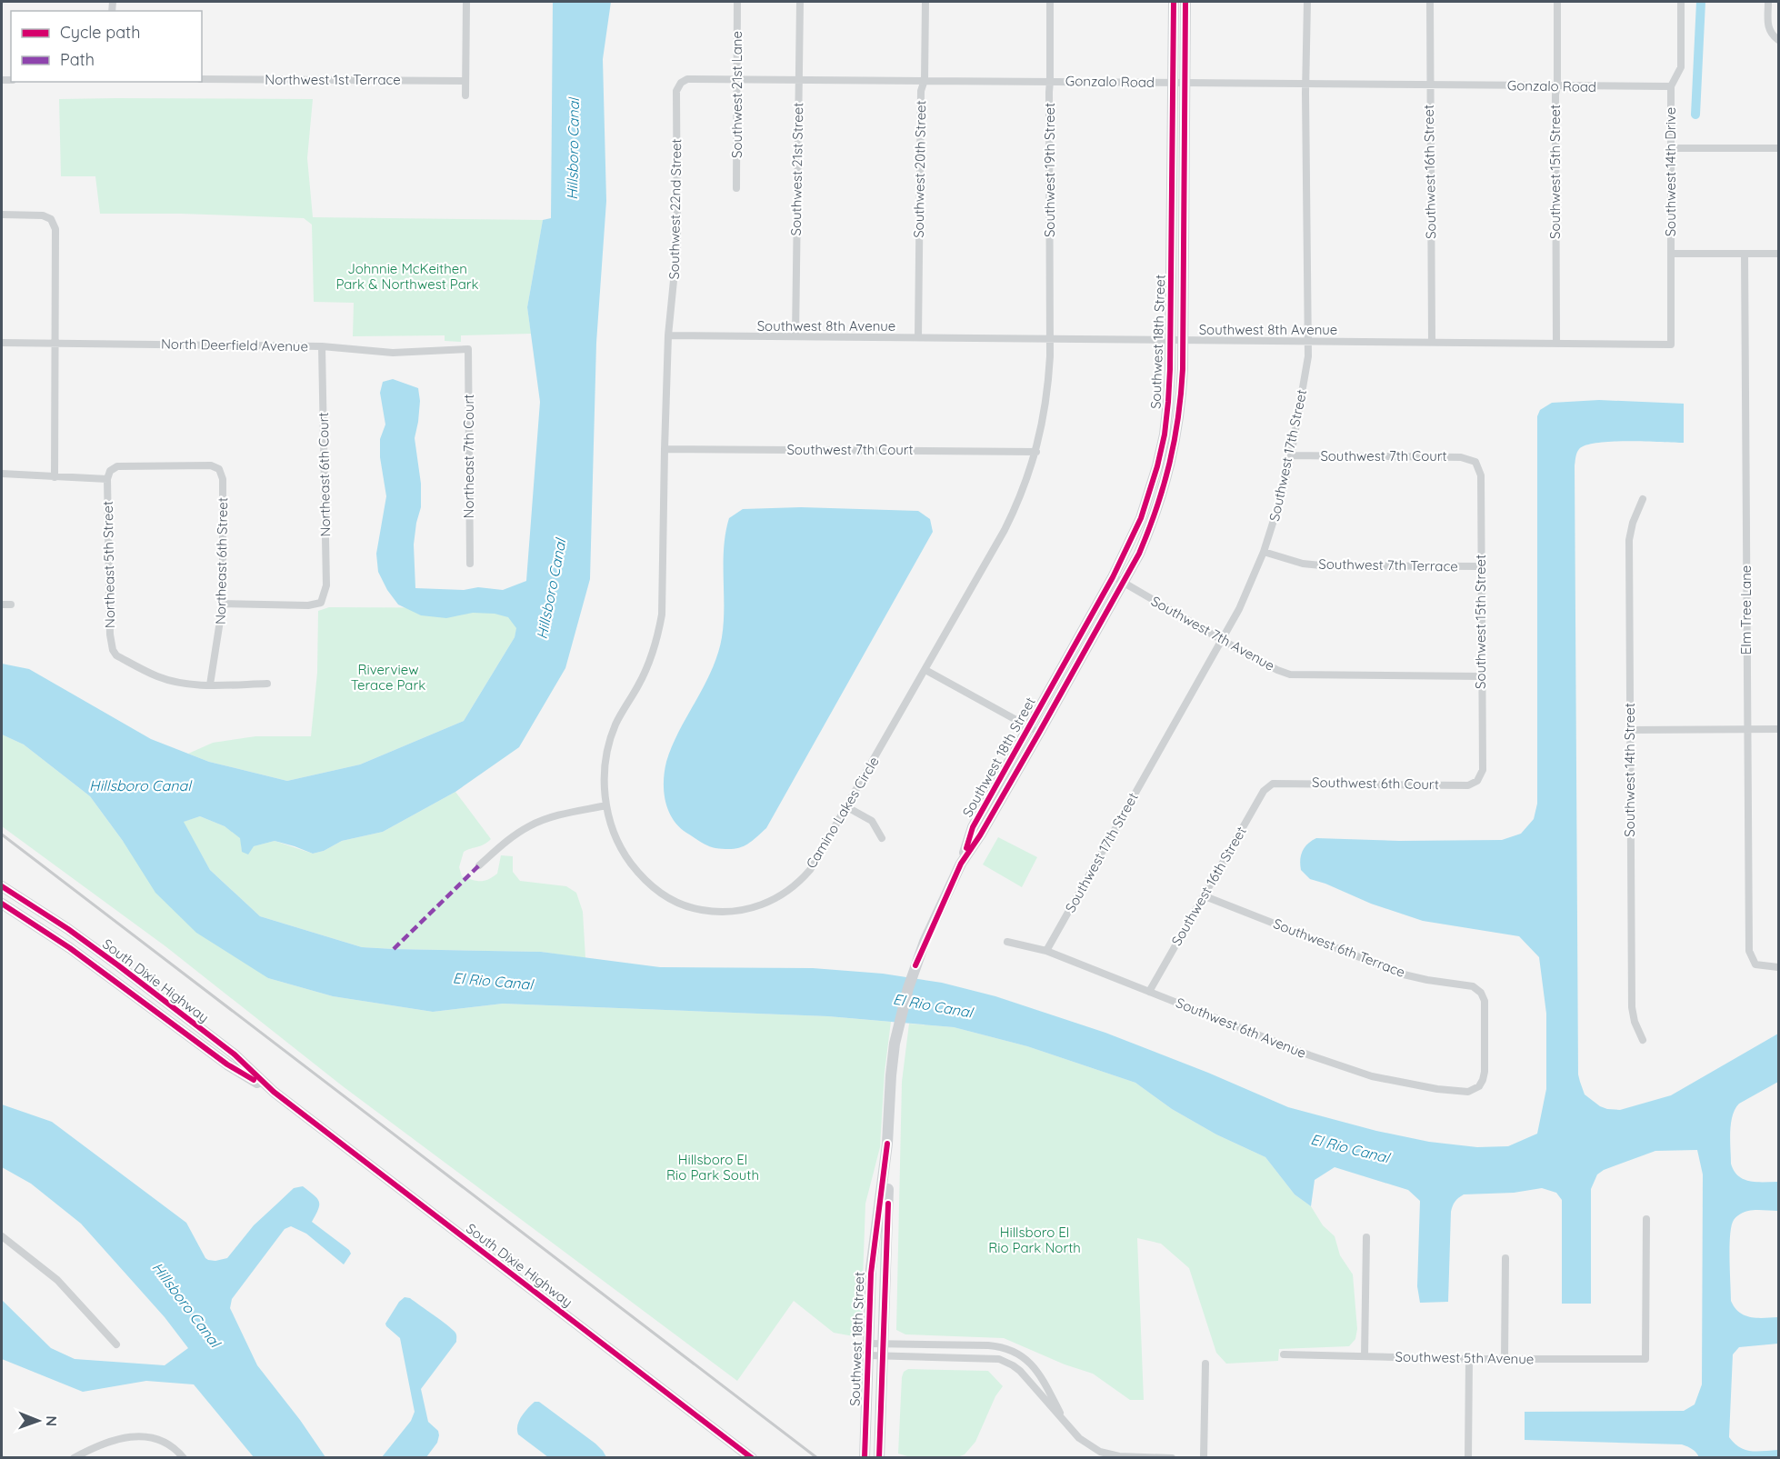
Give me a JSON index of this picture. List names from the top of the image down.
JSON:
{
  "streets": {
    "main road": ["Southwest 18th Street", "South Dixie Highway"],
    "street": [
      "Northwest 1st Terrace",
      "Gonzalo Road",
      "Southwest 21st Lane",
      "Southwest 21st Street",
      "Southwest 20th Street",
      "Southwest 19th Street",
      "Southwest 16th Street",
      "Southwest 15th Street",
      "Southwest 14th Drive",
      "Southwest 22nd Street",
      "Southwest 8th Avenue",
      "North Deerfield Avenue",
      "Southwest 7th Court",
      "Southwest 17th Street",
      "Northeast 7th Court",
      "Northeast 6th Court",
      "Northeast 6th Street",
      "Northeast 5th Street",
      "Southwest 7th Terrace",
      "Elm Tree Lane",
      "Southwest 7th Avenue",
      "Southwest 14th Street",
      "Southwest 6th Court",
      "Camino Lakes Circle",
      "Southwest 6th Terrace",
      "Southwest 6th Avenue",
      "Southwest 5th Avenue"
    ]
  },
  "crossings": [
    ["Gonzalo Road", "Southwest 21st Lane"],
    ["Gonzalo Road", "Southwest 21st Street"],
    ["Gonzalo Road", "Southwest 20th Street"],
    ["Gonzalo Road", "Southwest 19th Street"],
    ["Gonzalo Road", "Southwest 16th Street"],
    ["Gonzalo Road", "Southwest 15th Street"],
    ["Gonzalo Road", "Southwest 14th Drive"],
    ["Gonzalo Road", "Southwest 22nd Street"],
    ["Gonzalo Road", "Southwest 18th Street"],
    ["Gonzalo Road", "Southwest 17th Street"],
    ["Southwest 21st Street", "Southwest 8th Avenue"],
    ["Southwest 20th Street", "Southwest 8th Avenue"],
    ["Southwest 19th Street", "Southwest 8th Avenue"],
    ["Southwest 19th Street", "Camino Lakes Circle"],
    ["Southwest 16th Street", "Southwest 8th Avenue"],
    ["Southwest 16th Street", "Southwest 6th Court"],
    ["Southwest 16th Street", "Southwest 6th Terrace"],
    ["Southwest 16th Street", "Southwest 6th Avenue"],
    ["Southwest 15th Street", "Southwest 8th Avenue"],
    ["Southwest 15th Street", "Southwest 7th Court"],
    ["Southwest 15th Street", "Southwest 7th Terrace"],
    ["Southwest 15th Street", "Southwest 7th Avenue"],
    ["Southwest 15th Street", "Southwest 6th Court"],
    ["Southwest 14th Drive", "Southwest 8th Avenue"],
    ["Southwest 22nd Street", "Southwest 8th Avenue"],
    ["Southwest 22nd Street", "Camino Lakes Circle"],
    ["Southwest 8th Avenue", "Southwest 18th Street"],
    ["Southwest 8th Avenue", "Southwest 17th Street"],
    ["Southwest 8th Avenue", "Camino Lakes Circle"],
    ["Southwest 18th Street", "Southwest 7th Avenue"],
    ["North Deerfield Avenue", "Northeast 7th Court"],
    ["North Deerfield Avenue", "Northeast 6th Court"],
    ["Southwest 7th Court", "Southwest 17th Street"],
    ["Southwest 7th Court", "Camino Lakes Circle"],
    ["Southwest 17th Street", "Southwest 7th Terrace"],
    ["Southwest 17th Street", "Southwest 7th Avenue"],
    ["Southwest 17th Street", "Southwest 6th Avenue"],
    ["Northeast 6th Court", "Northeast 6th Street"],
    ["Northeast 6th Street", "Northeast 5th Street"],
    ["Southwest 6th Terrace", "Southwest 6th Avenue"]
  ],
  "water": ["Hillsboro Canal", "El Rio Canal"],
  "parks": [
    "Johnnie McKeithen Park & Northwest Park",
    "Riverview Terace Park",
    "Hillsboro El Rio Park South",
    "Hillsboro El Rio Park North"
  ],
  "legend": ["Cycle path", "Path"],
  "north": "right"
}
